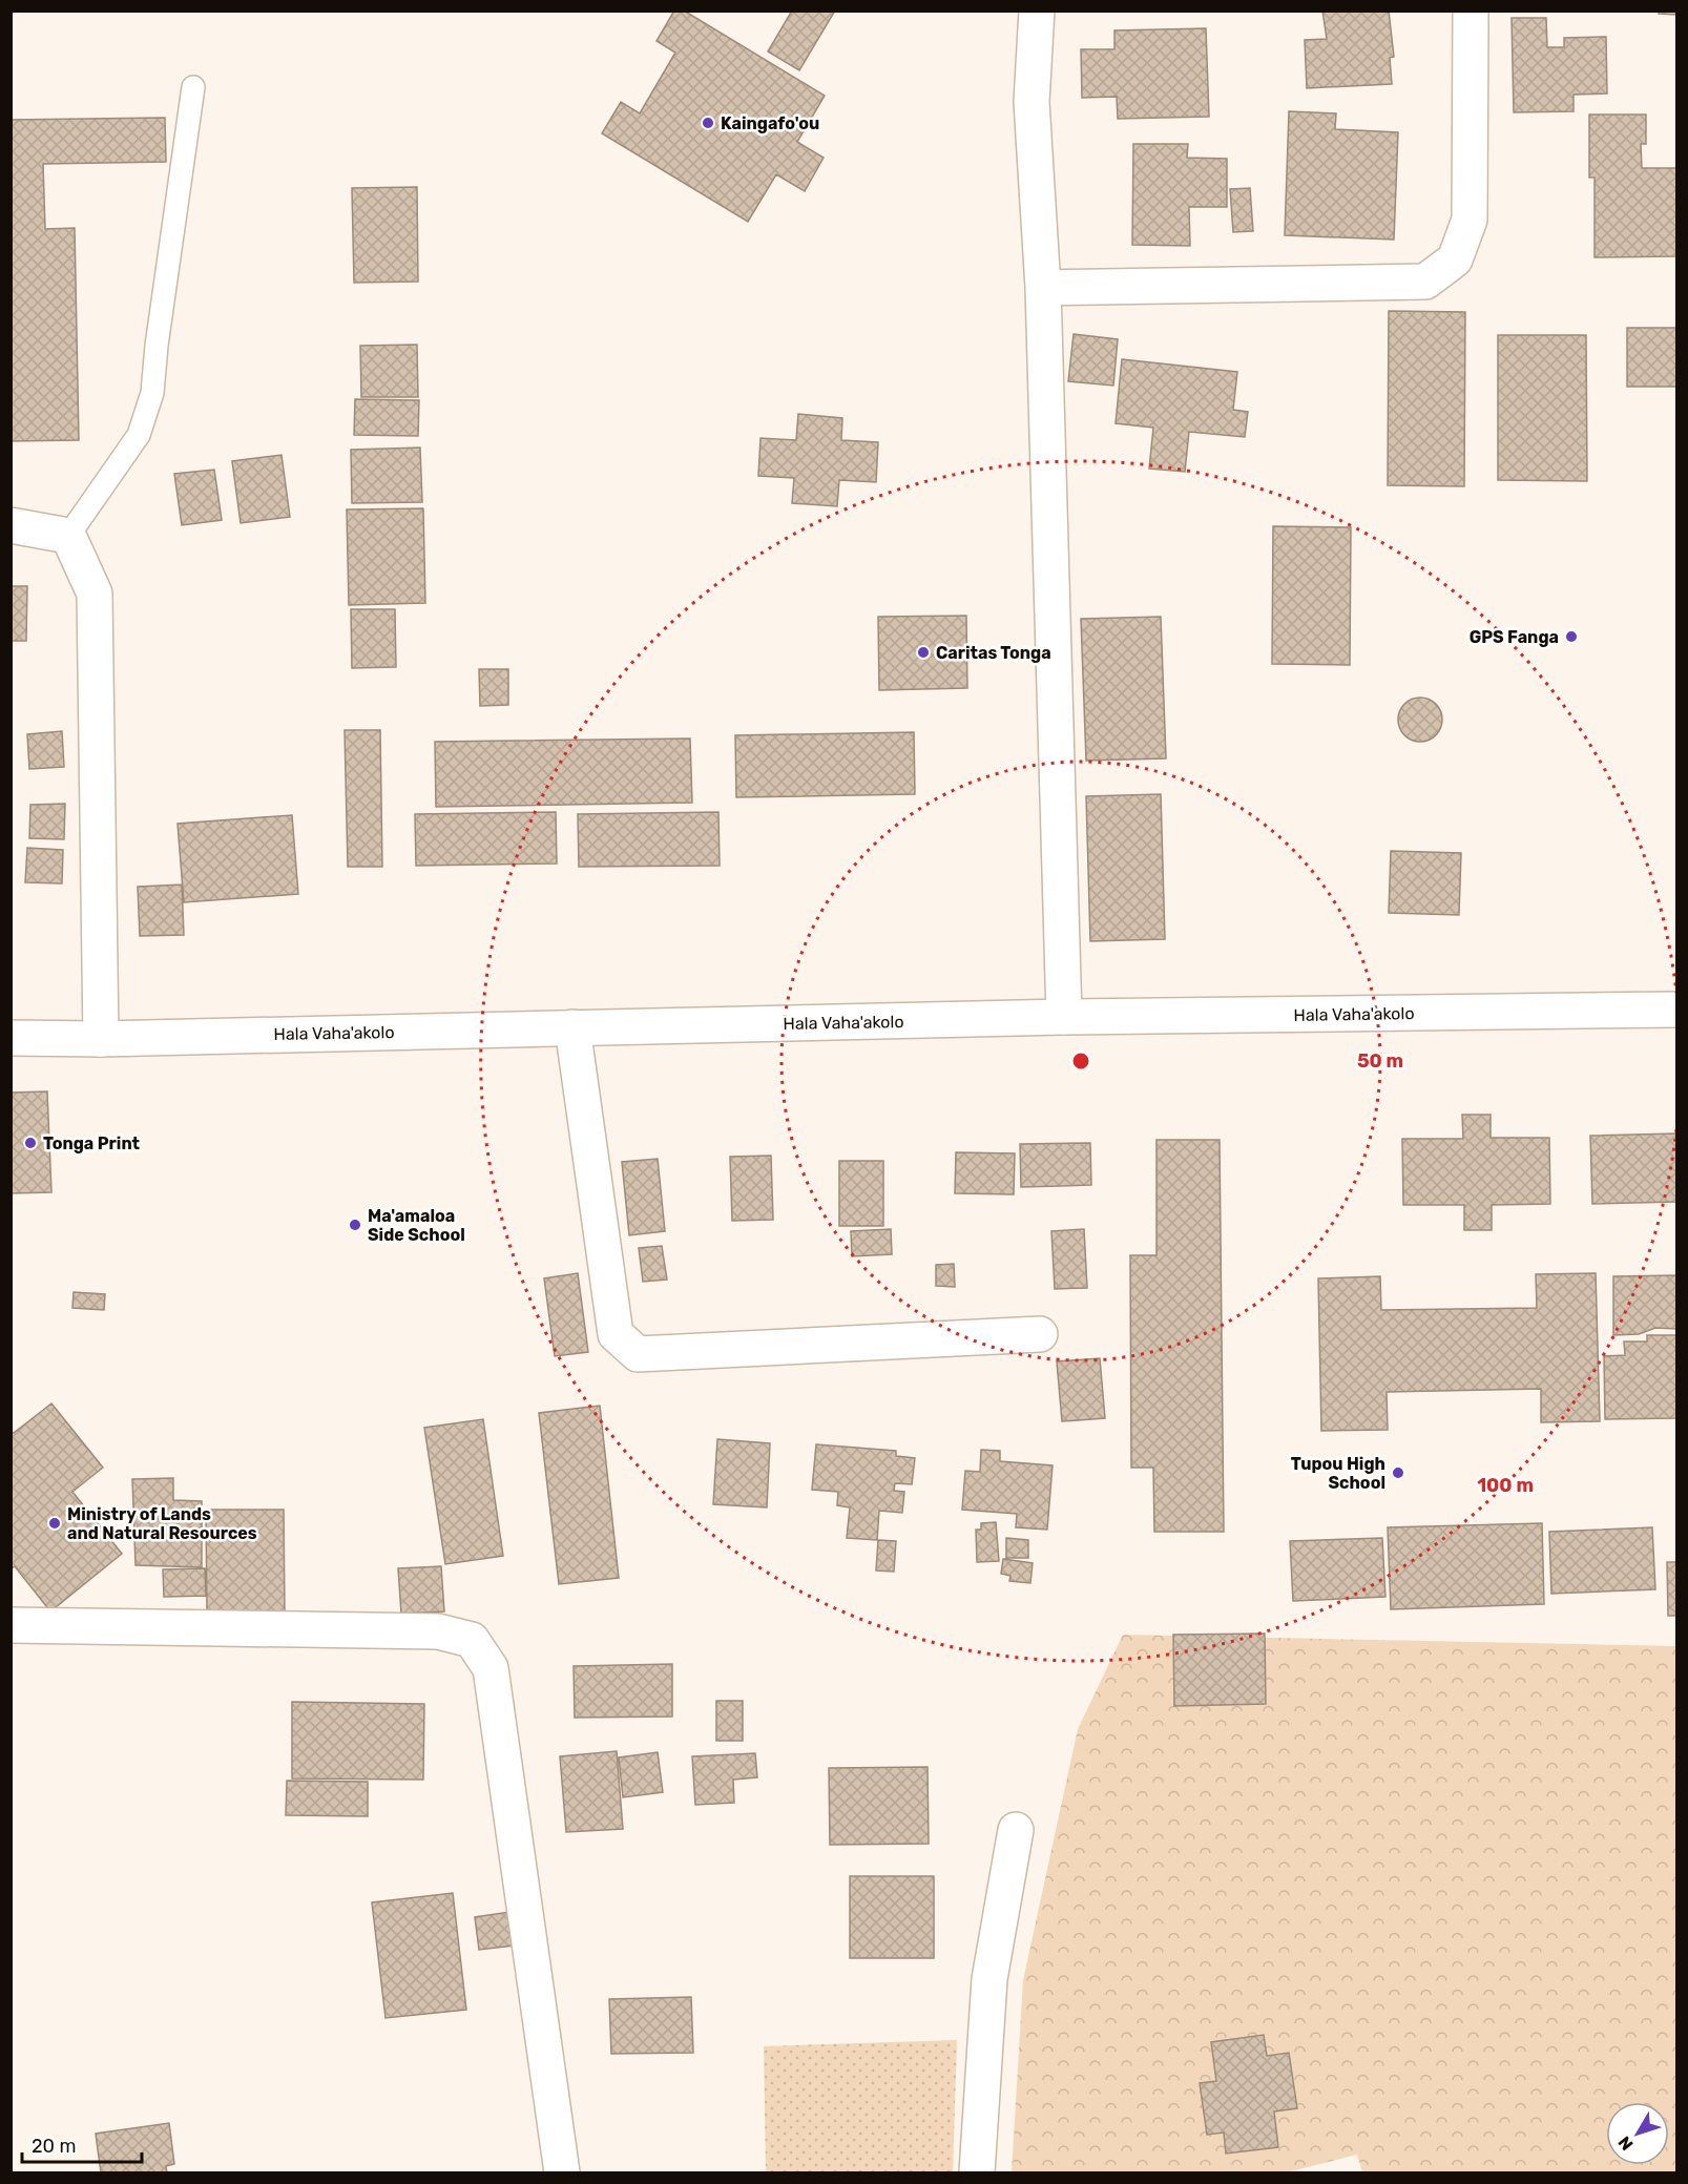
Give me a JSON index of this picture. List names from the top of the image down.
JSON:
{
  "streets": {
    "street": ["Hala Vaha'akolo"]
  },
  "places": [
    "Kaingafo'ou",
    "GPS Fanga",
    "Caritas Tonga",
    "Tonga Print",
    "Ma'amaloa Side School",
    "Tupou High School",
    "Ministry of Lands and Natural Resources"
  ],
  "scale_bar": "20 m",
  "north": "bottom left",
  "rings": ["50 m", "100 m"]
}
